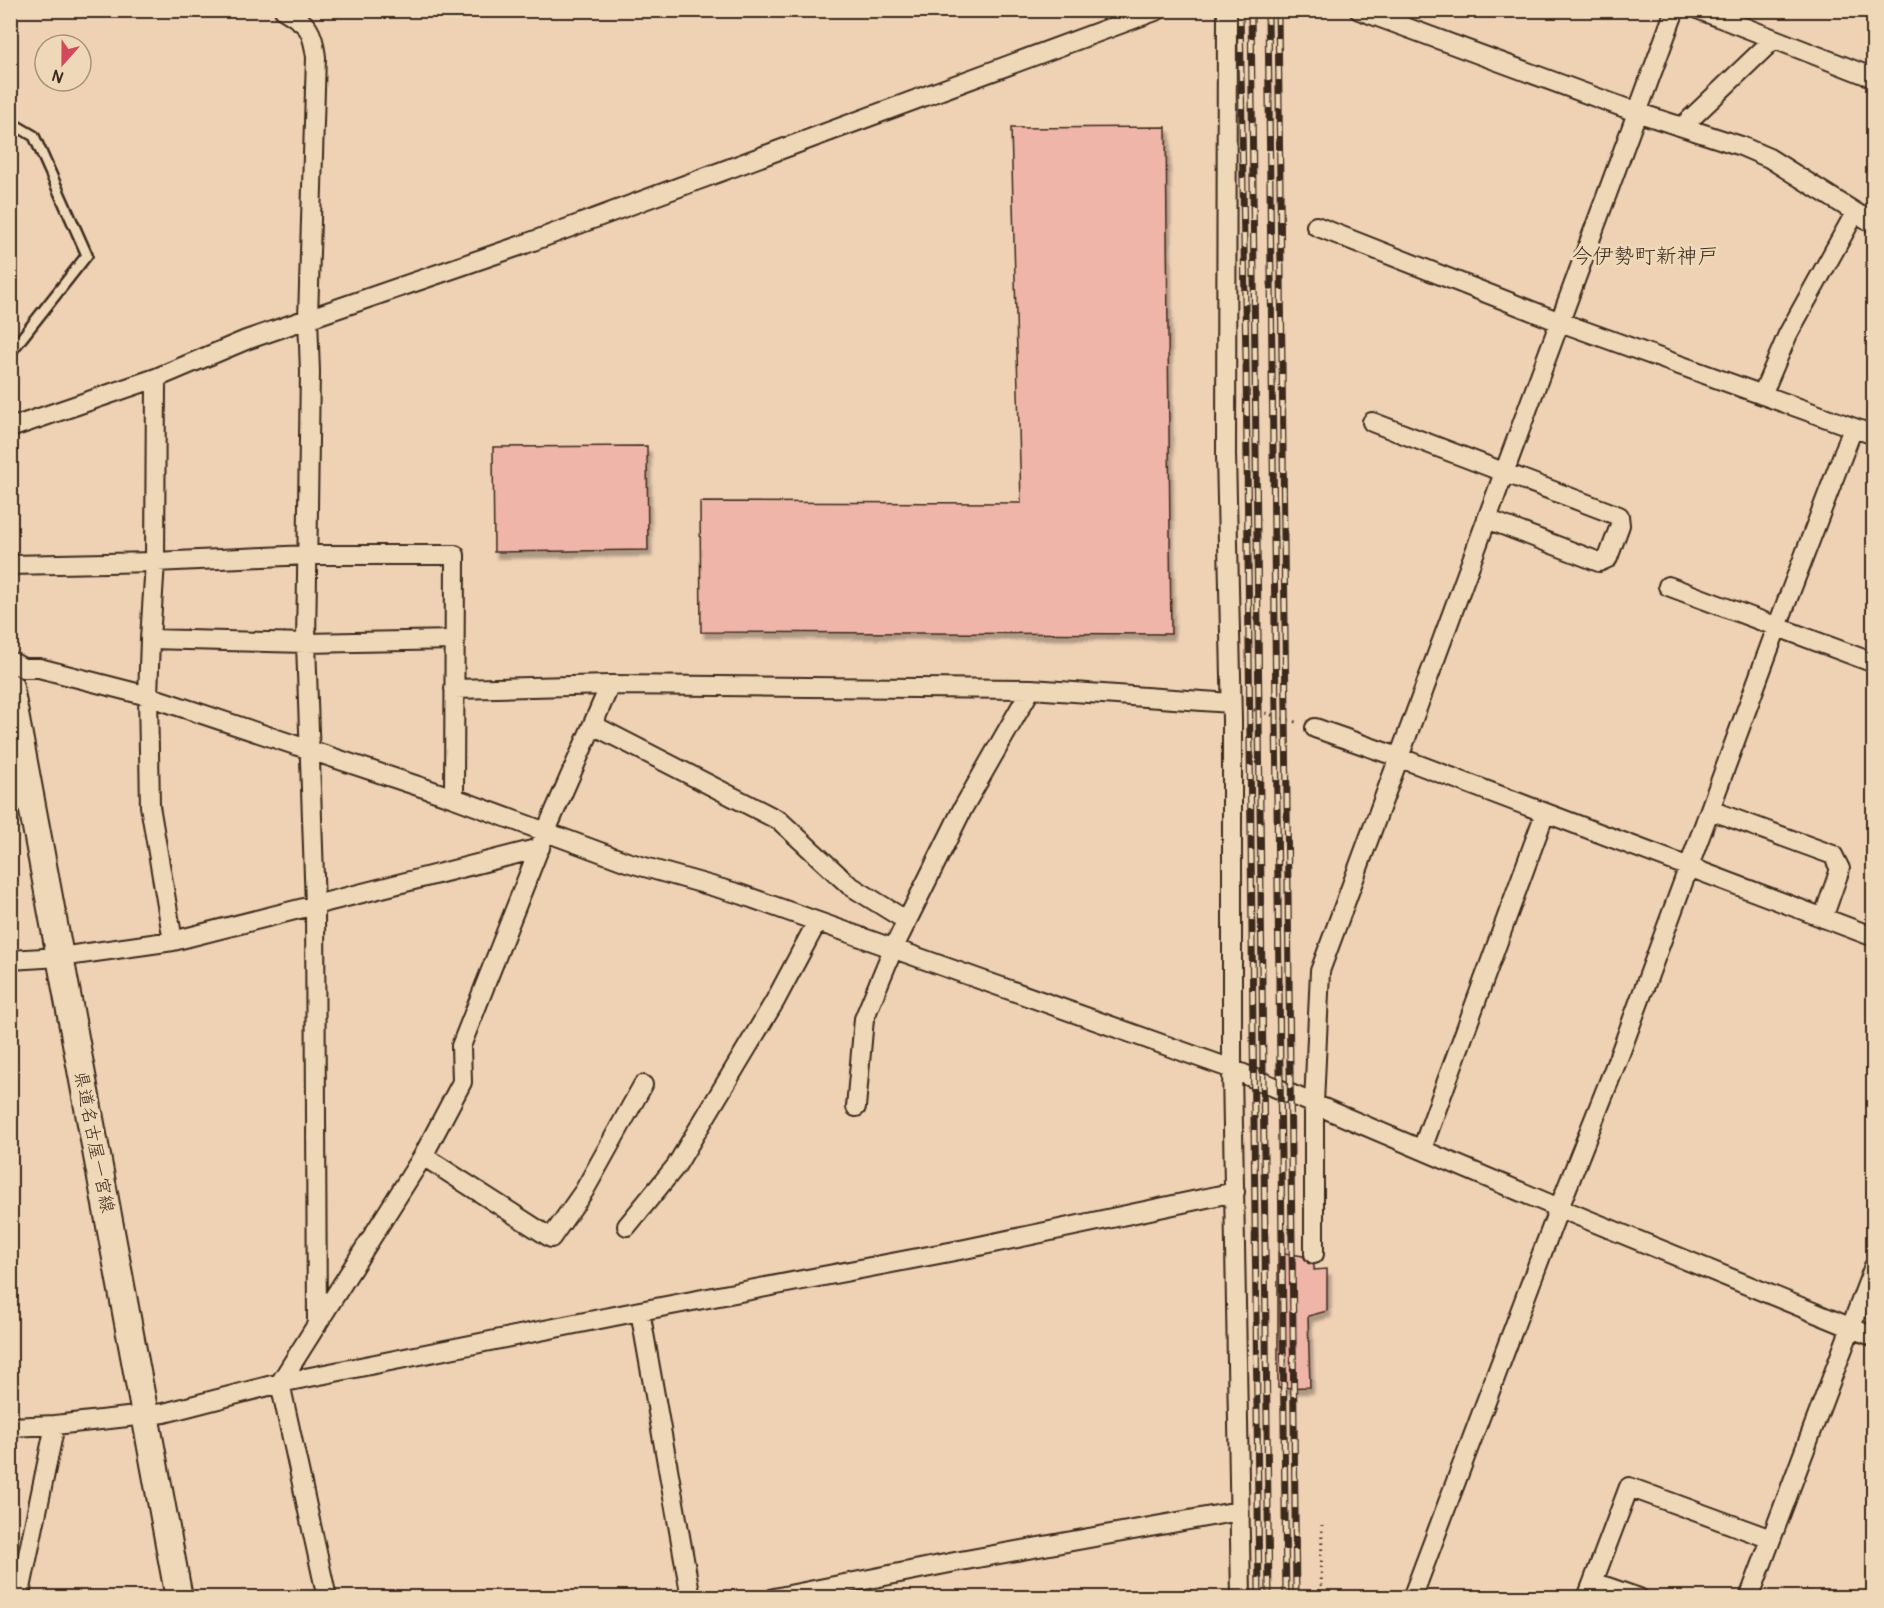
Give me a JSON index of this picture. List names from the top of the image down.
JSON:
{
  "streets": {
    "main road": ["県道名古屋一宮線"]
  },
  "districts": ["今伊勢町新神戸"],
  "north": "bottom"
}
